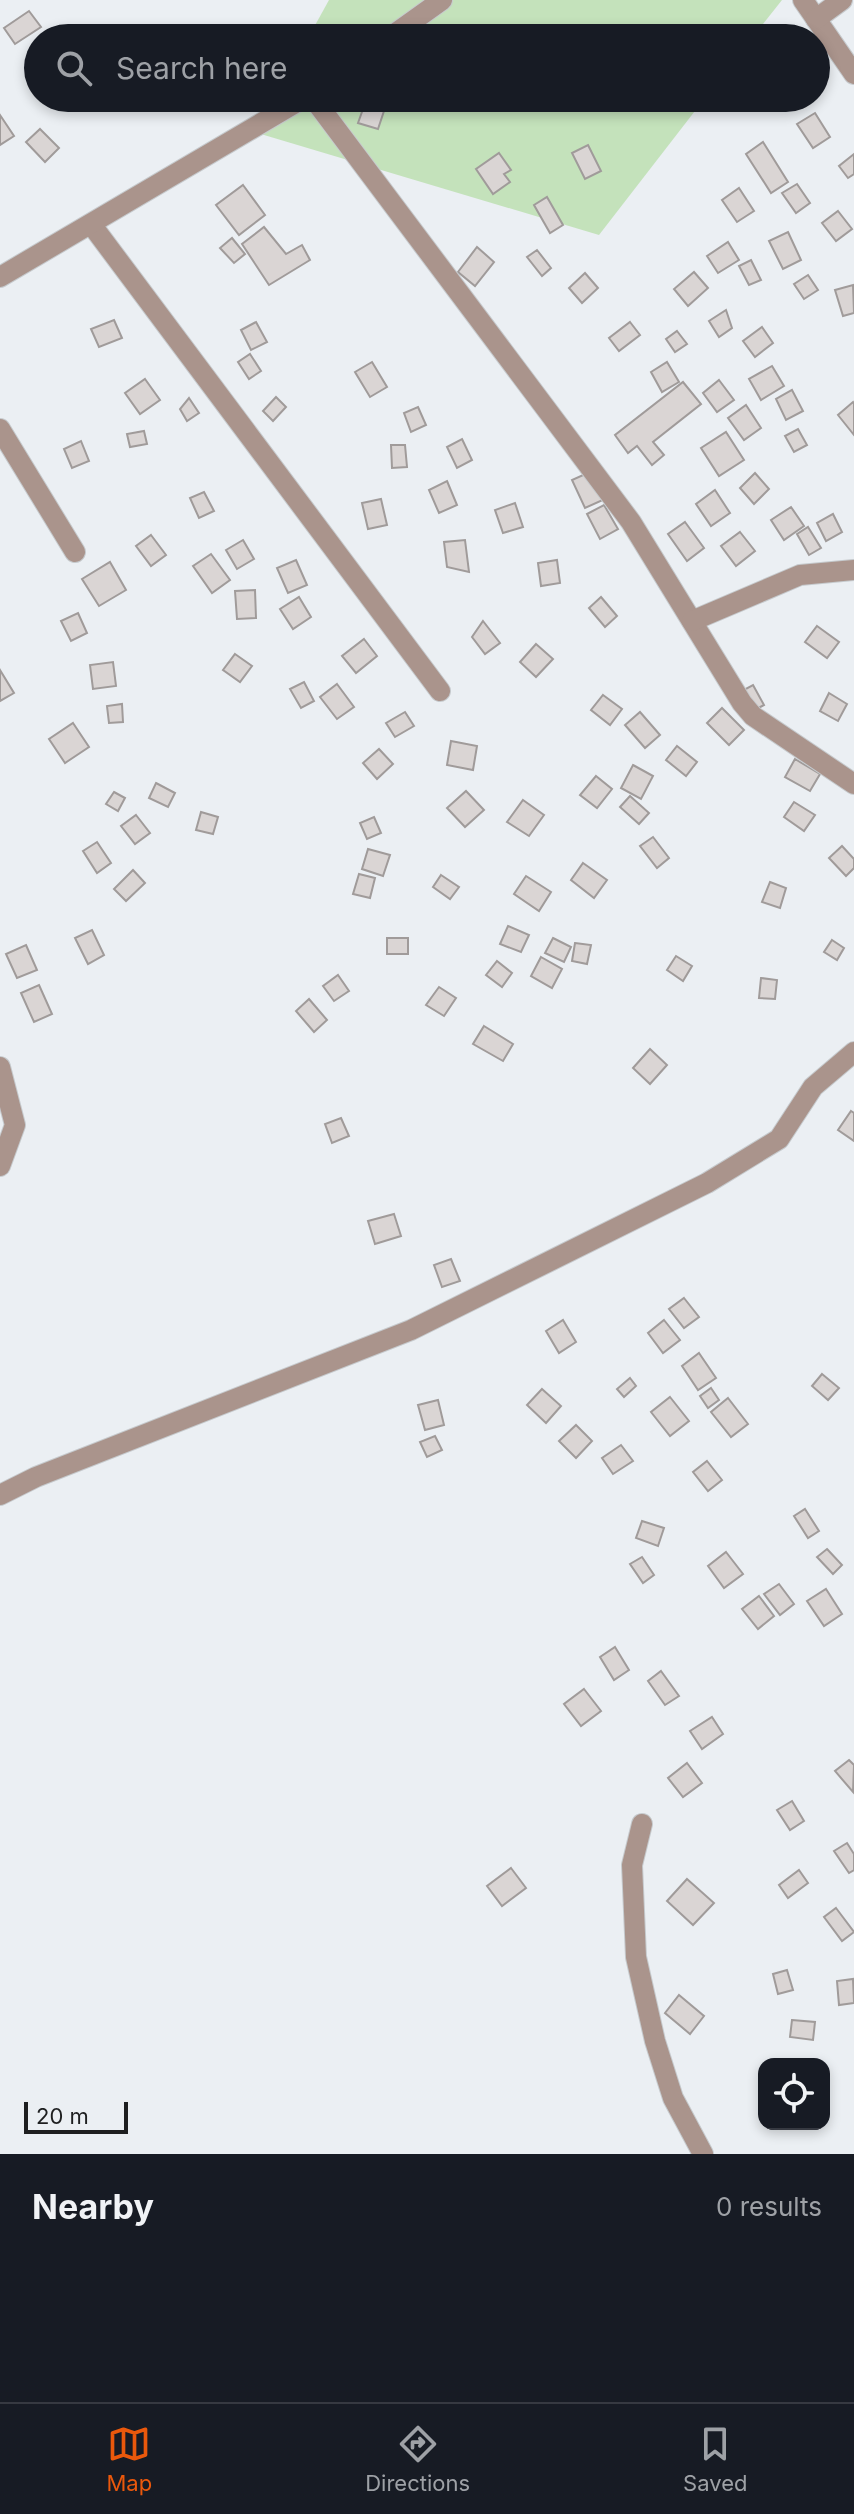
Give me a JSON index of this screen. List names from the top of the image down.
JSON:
{
  "scale_bar": "20 m",
  "page": {
    "search": "Search here",
    "scale": "20 m",
    "heading": ["Nearby", "0 results"],
    "nav": ["Map", "Directions", "Saved"]
  }
}
